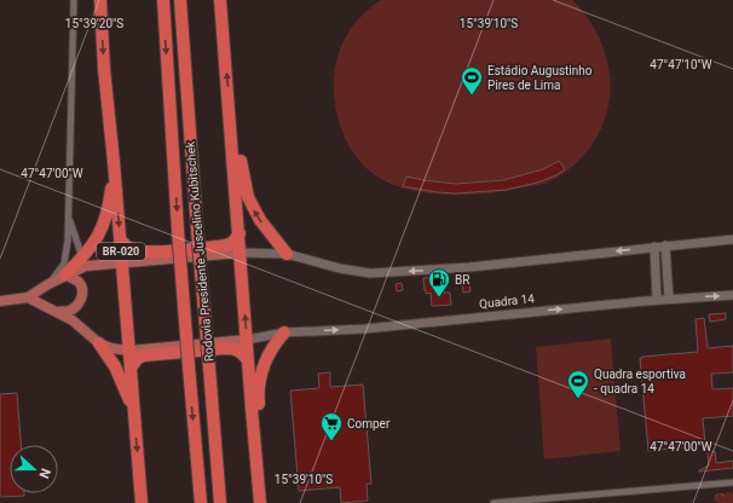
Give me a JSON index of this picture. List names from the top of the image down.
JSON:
{
  "streets": {
    "highway": ["BR-020", "Rodovia Presidente Juscelino Kubitschek"],
    "main road": ["Quadra 14"]
  },
  "places": {
    "sports": ["Estádio Augustinho Pires de Lima", "Quadra esportiva - quadra 14"],
    "fuel station": ["BR"],
    "supermarket": ["Comper"]
  },
  "north": "right",
  "coordinates": [
    "15°39'20\"S",
    "15°39'10\"S",
    "47°47'10\"W",
    "47°47'00\"W"
  ]
}
